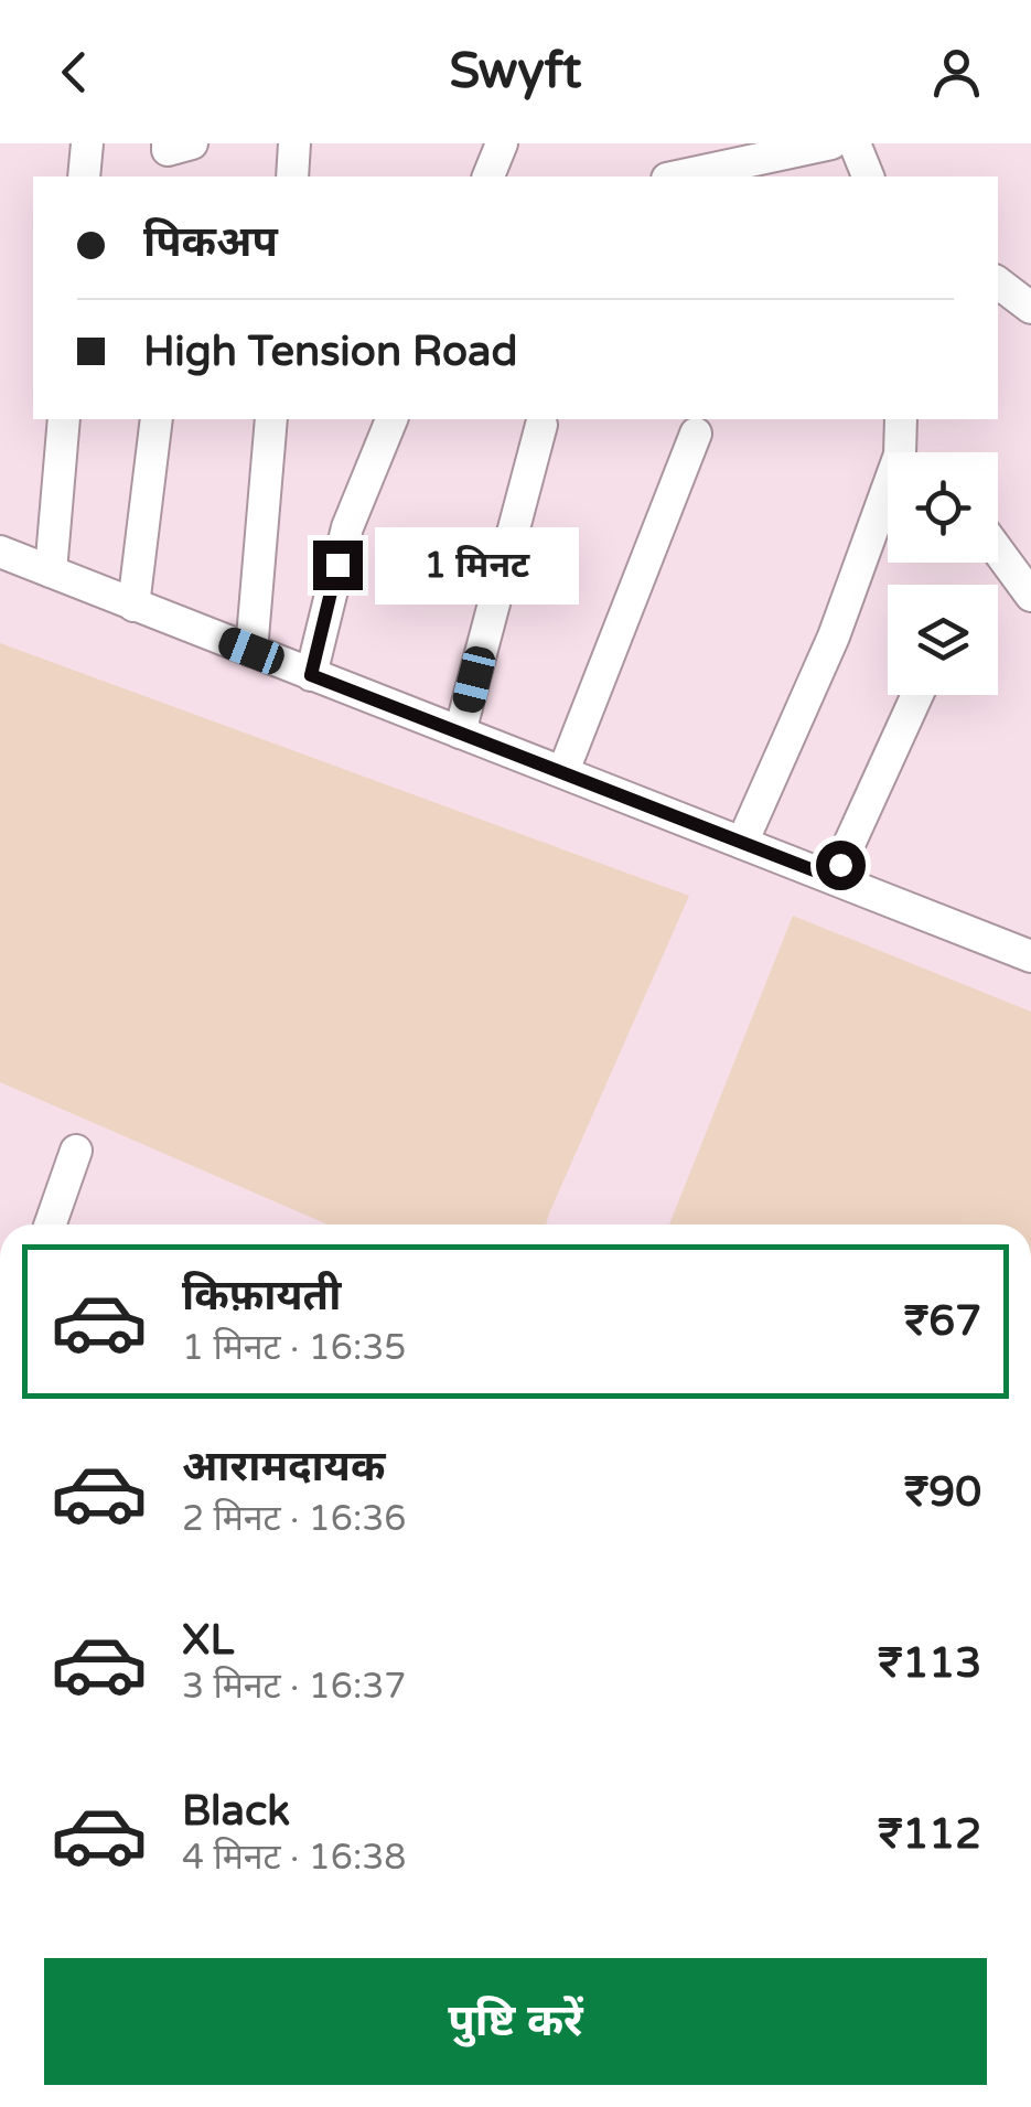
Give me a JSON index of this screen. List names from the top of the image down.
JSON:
{
  "page": {
    "header": "Swyft",
    "banner": ["पिकअप", "High Tension Road"],
    "bubble": "1 मिनट",
    "list": [
      {
        "name": "किफ़ायती",
        "note": "1 मिनट · 16:35",
        "value": "₹67"
      },
      {
        "name": "आरामदायक",
        "note": "2 मिनट · 16:36",
        "value": "₹90"
      },
      {
        "name": "XL",
        "note": "3 मिनट · 16:37",
        "value": "₹113"
      },
      {
        "name": "Black",
        "note": "4 मिनट · 16:38",
        "value": "₹112"
      }
    ],
    "buttons": "पुष्टि करें"
  }
}
